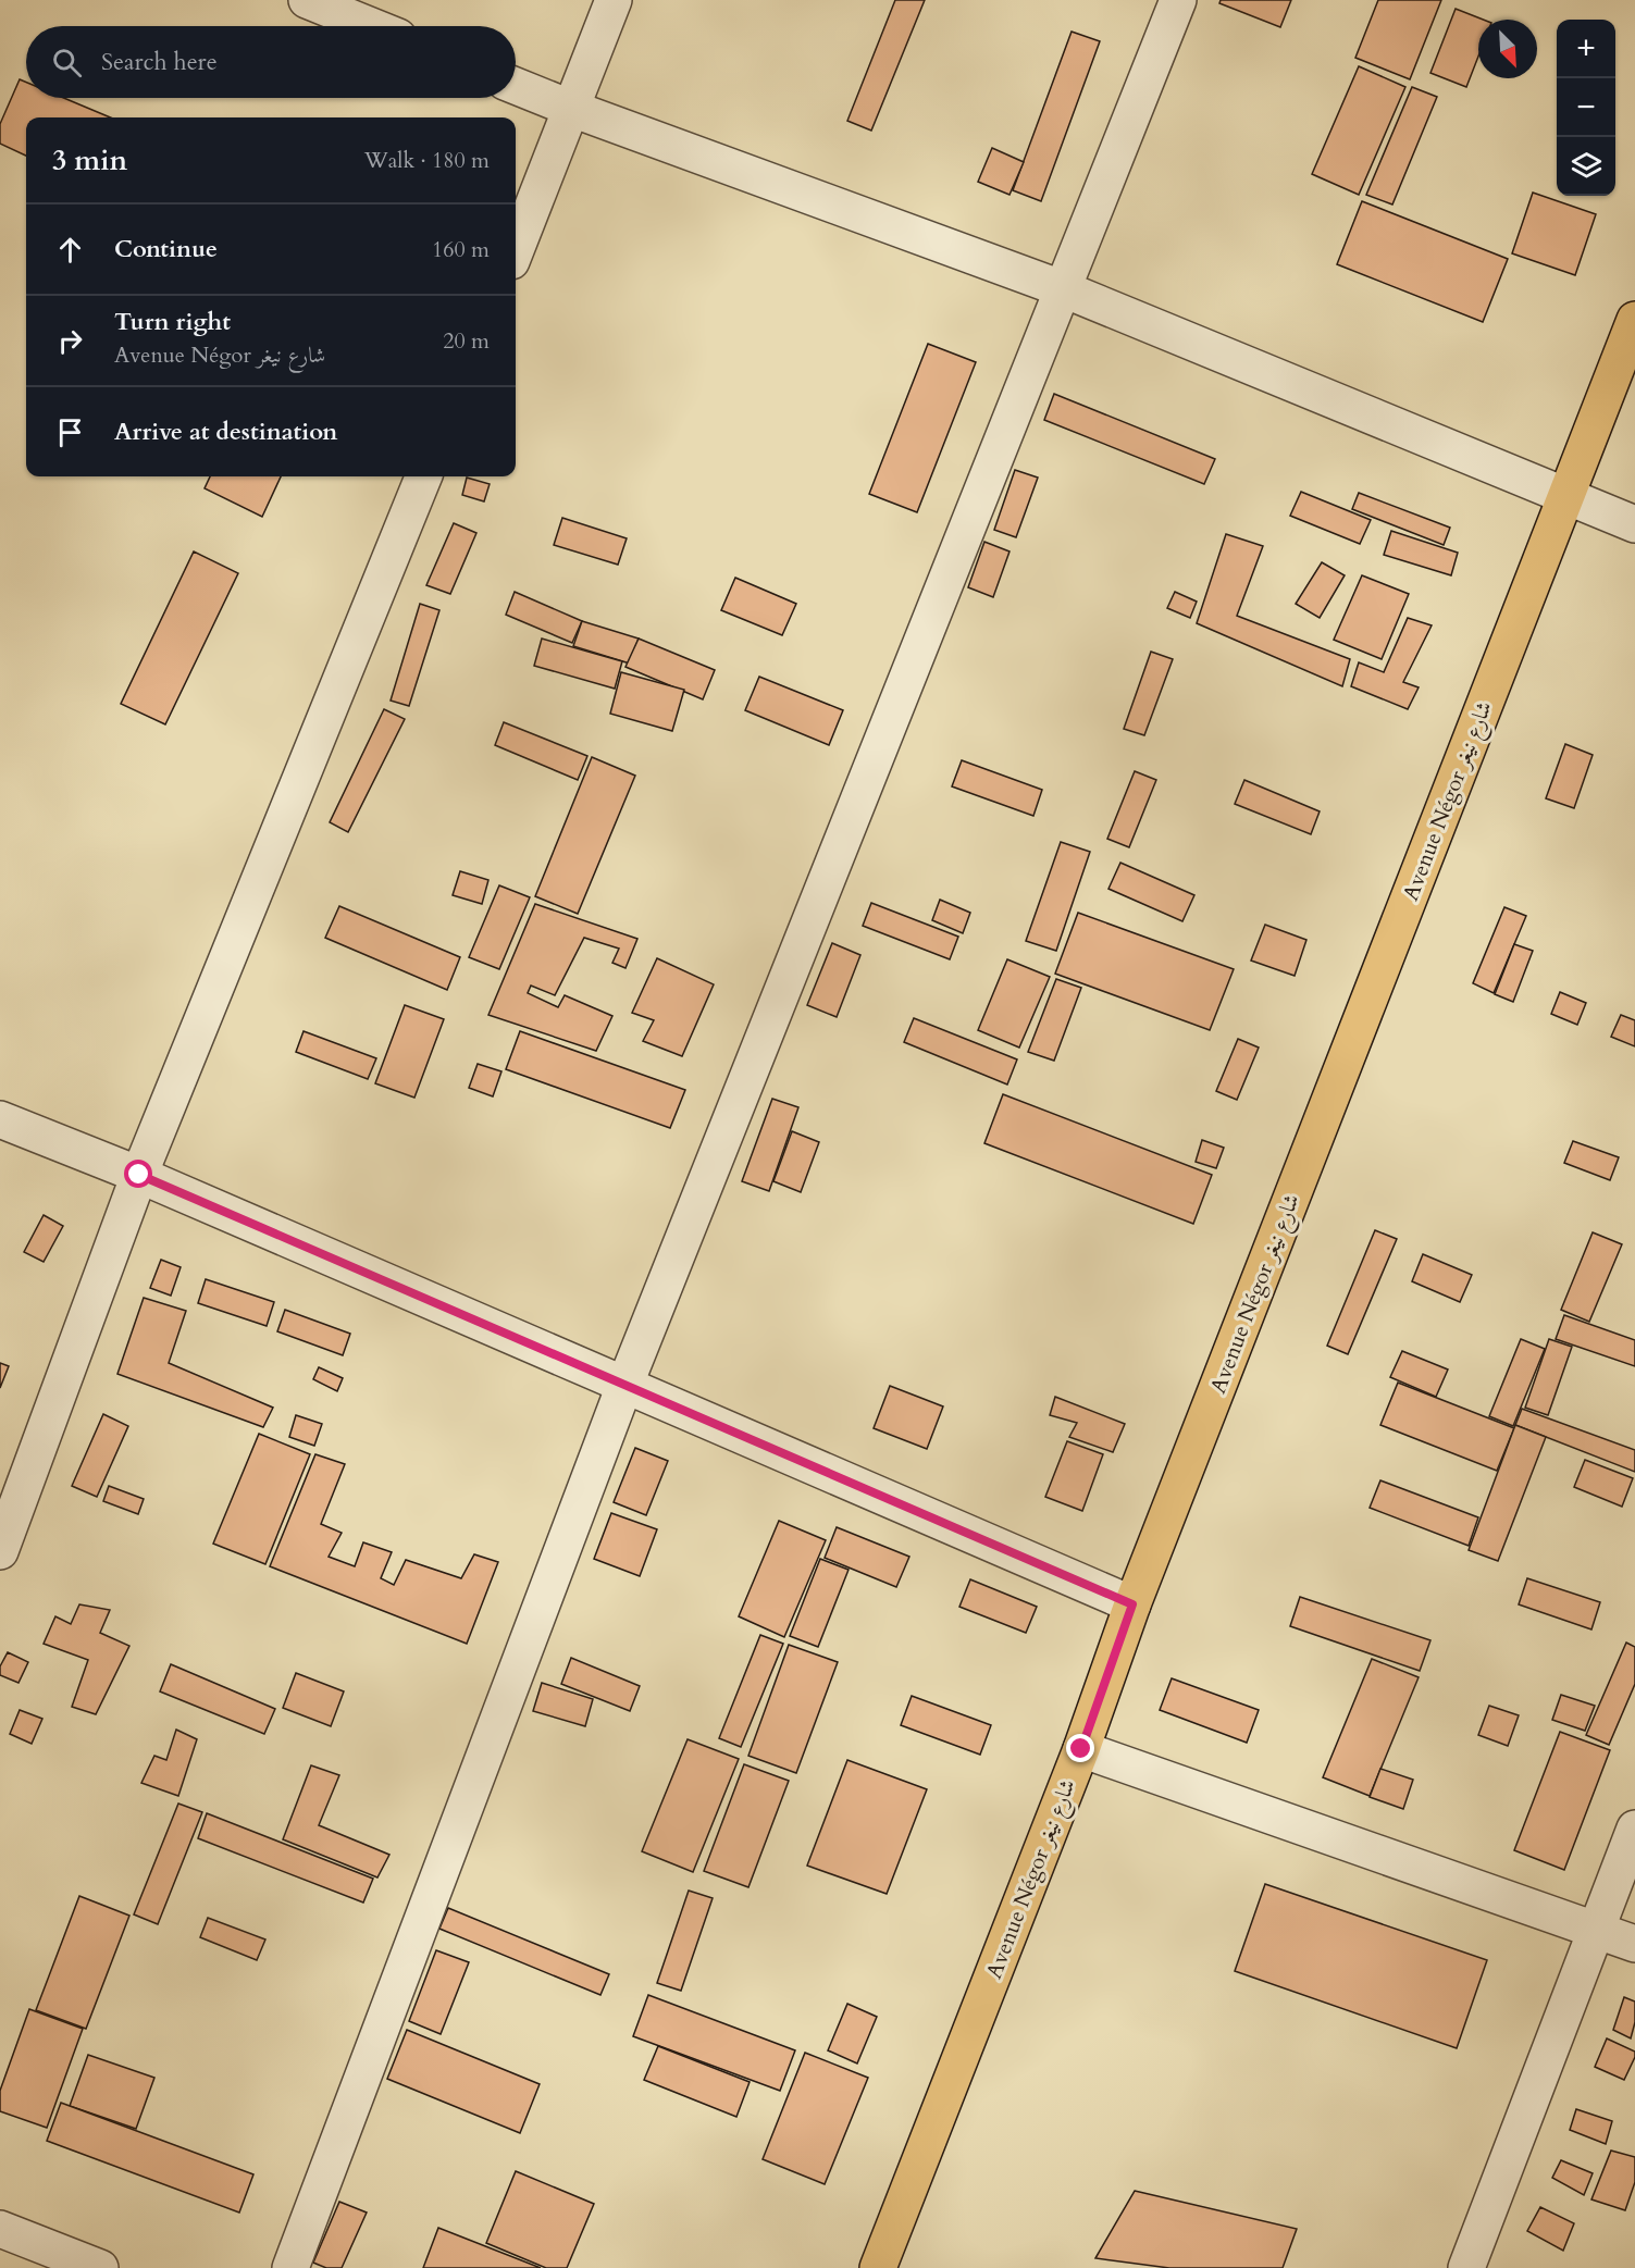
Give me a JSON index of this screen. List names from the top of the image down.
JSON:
{
  "streets": {
    "main road": ["Avenue Négor شارع نيغر"]
  },
  "north": "bottom right",
  "page": {
    "map_buttons": ["+", "−"],
    "search": "Search here",
    "heading": ["3 min", "Walk · 180 m"],
    "list": [
      ["Continue", "160 m"],
      ["Turn right", "Avenue Négor شارع نيغر", "20 m"],
      "Arrive at destination"
    ]
  }
}
